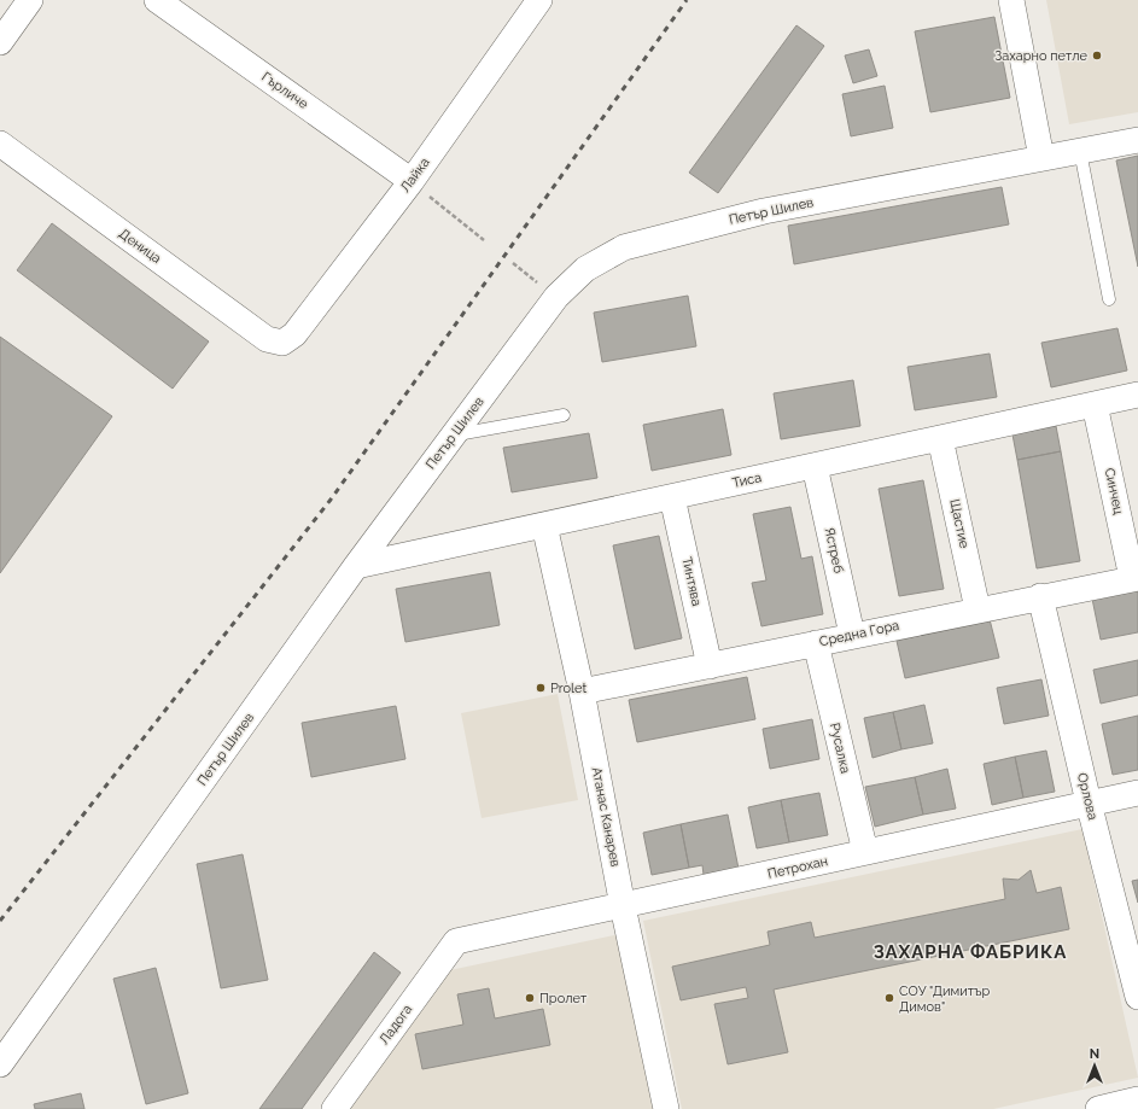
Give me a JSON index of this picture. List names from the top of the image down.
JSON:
{
  "streets": {
    "street": [
      "Гърличе",
      "Лайка",
      "Петър Шилев",
      "Деница",
      "Тиса",
      "Синчец",
      "Щастие",
      "Ястреб",
      "Тинтява",
      "Средна Гора",
      "Русалка",
      "Орлова",
      "Атанас Канарев",
      "Петрохан",
      "Ладога"
    ]
  },
  "crossings": [
    ["Гърличе", "Лайка"],
    ["Лайка", "Деница"],
    ["Петър Шилев", "Тиса"],
    ["Тиса", "Синчец"],
    ["Тиса", "Щастие"],
    ["Тиса", "Ястреб"],
    ["Тиса", "Тинтява"],
    ["Тиса", "Атанас Канарев"],
    ["Синчец", "Средна Гора"],
    ["Щастие", "Средна Гора"],
    ["Ястреб", "Средна Гора"],
    ["Тинтява", "Средна Гора"],
    ["Средна Гора", "Русалка"],
    ["Средна Гора", "Орлова"],
    ["Средна Гора", "Атанас Канарев"],
    ["Русалка", "Петрохан"],
    ["Орлова", "Петрохан"],
    ["Атанас Канарев", "Петрохан"],
    ["Петрохан", "Ладога"]
  ],
  "districts": ["ЗАХАРНА ФАБРИКА"],
  "places": [
    "Захарно петле",
    "Prolet",
    "Пролет",
    "СОУ \"Димитър Димов\""
  ],
  "north": "top"
}
